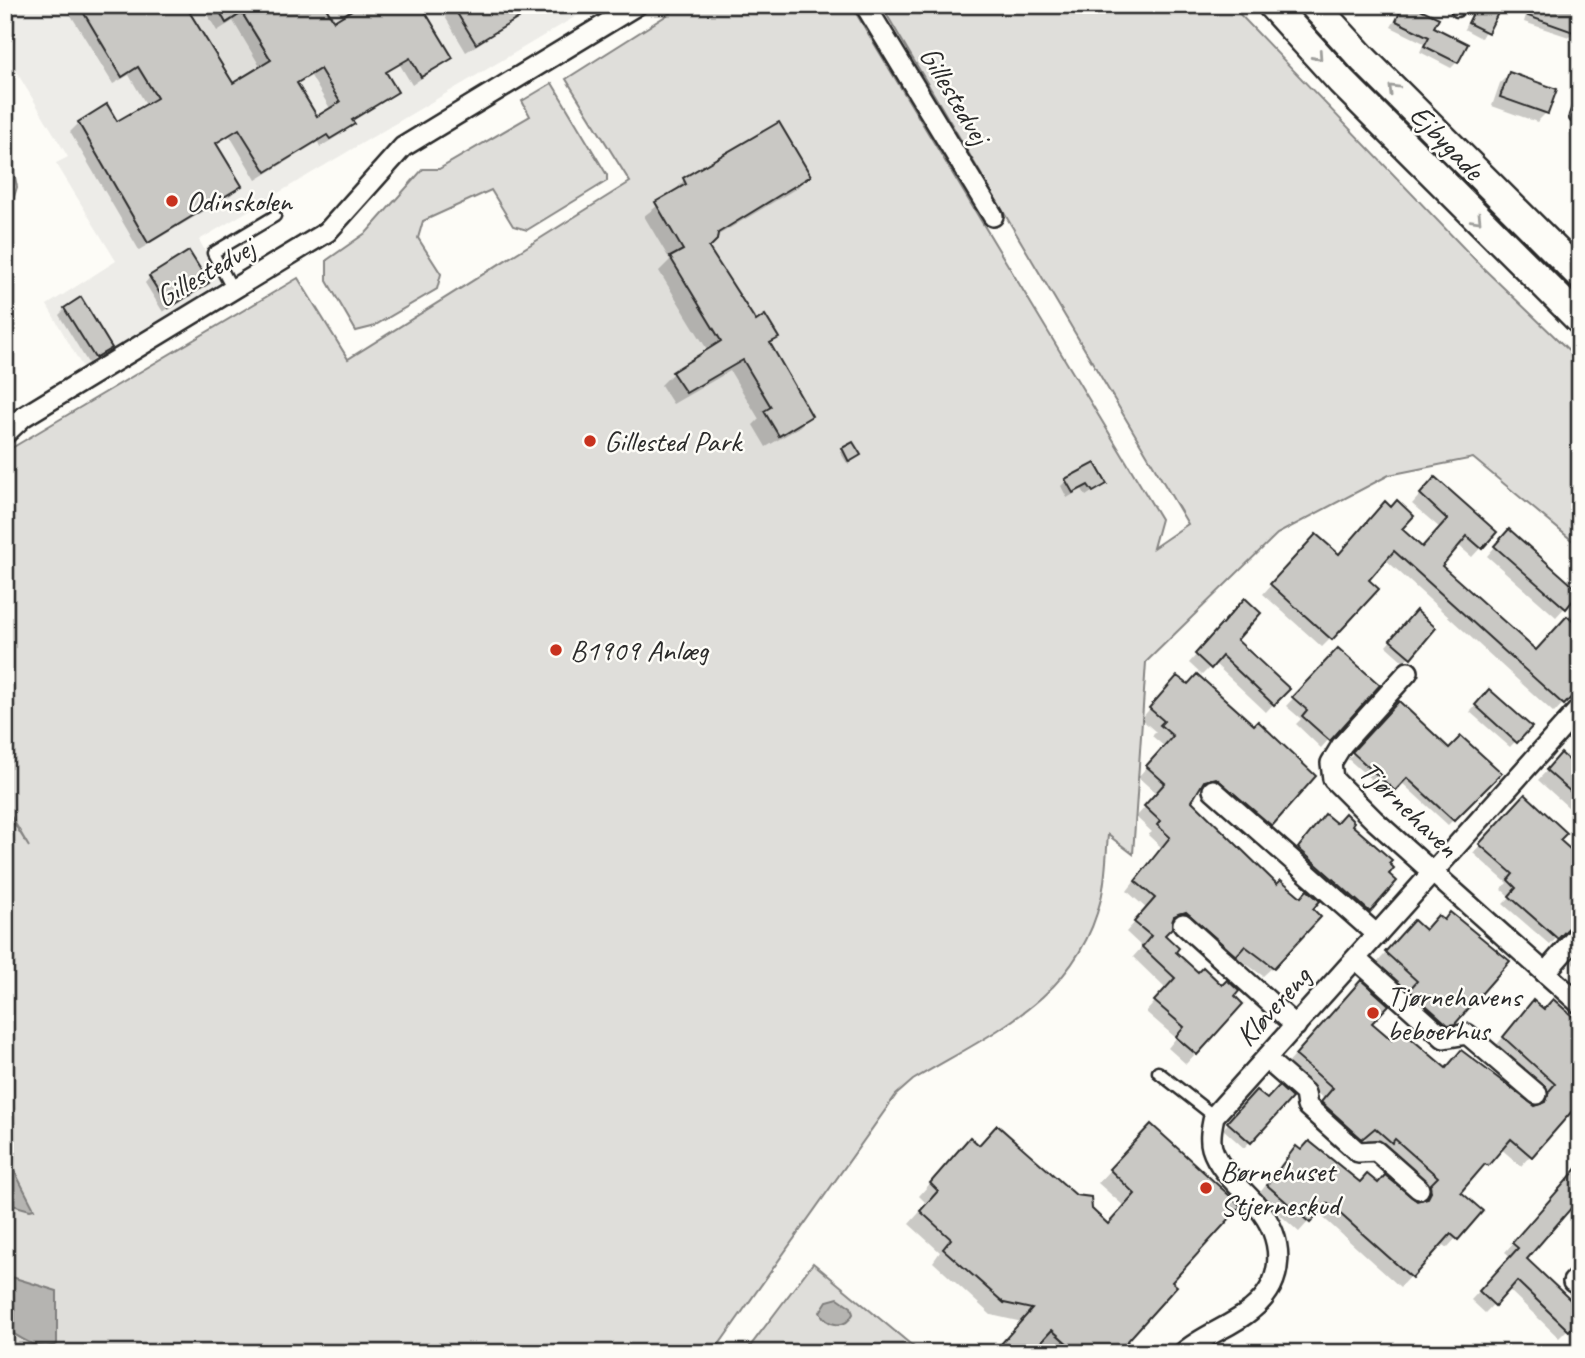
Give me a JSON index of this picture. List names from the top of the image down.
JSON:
{
  "streets": {
    "main road": ["Ejbygade"],
    "street": ["Gillestedvej", "Tjørnehaven", "Kløvereng"]
  },
  "crossings": [
    ["Tjørnehaven", "Kløvereng"]
  ],
  "places": [
    "Odinskolen",
    "Gillested Park",
    "B1909 Anlæg",
    "Tjørnehavens beboerhus",
    "Børnehuset Stjerneskud"
  ]
}
